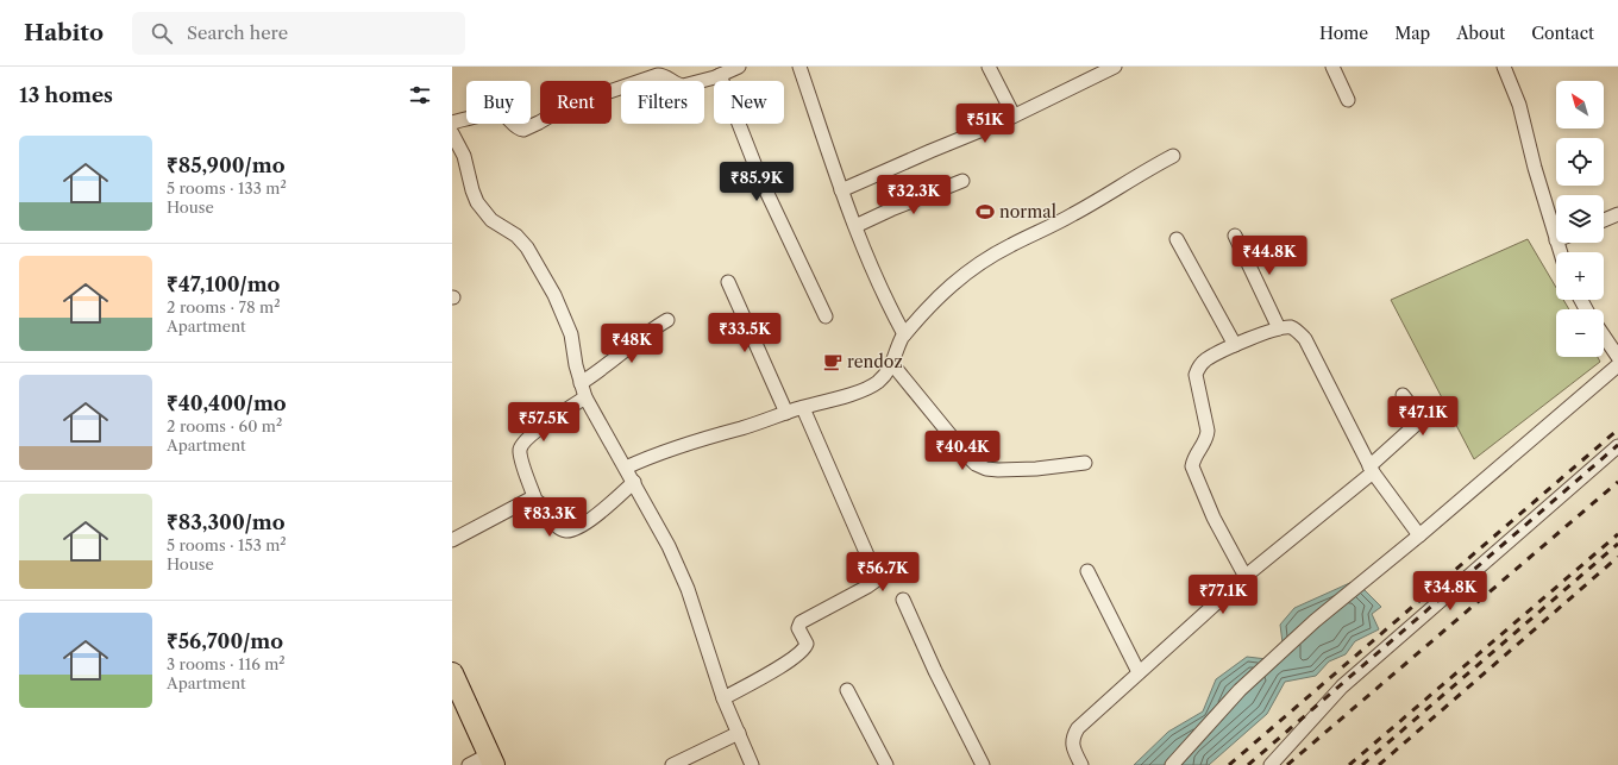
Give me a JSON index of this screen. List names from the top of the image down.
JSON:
{
  "places": {
    "sports": ["normal"],
    "cafe": ["rendoz"]
  },
  "north": "top left",
  "page": {
    "header": "Habito",
    "search": "Search here",
    "nav": [
      "Home",
      "Map",
      "About",
      "Contact"
    ],
    "heading": "13 homes",
    "map_buttons": ["+", "−"],
    "chip": [
      "Buy",
      "Rent",
      "Filters",
      "New"
    ],
    "price": [
      "₹51K",
      "₹85.9K",
      "₹32.3K",
      "₹44.8K",
      "₹33.5K",
      "₹48K",
      "₹47.1K",
      "₹57.5K",
      "₹40.4K",
      "₹83.3K",
      "₹56.7K",
      "₹34.8K",
      "₹77.1K"
    ],
    "list": [
      {
        "name": "₹85,900/mo",
        "note": "5 rooms · 133 m² · House"
      },
      {
        "name": "₹47,100/mo",
        "note": "2 rooms · 78 m² · Apartment"
      },
      {
        "name": "₹40,400/mo",
        "note": "2 rooms · 60 m² · Apartment"
      },
      {
        "name": "₹83,300/mo",
        "note": "5 rooms · 153 m² · House"
      },
      {
        "name": "₹56,700/mo",
        "note": "3 rooms · 116 m² · Apartment"
      }
    ]
  }
}
